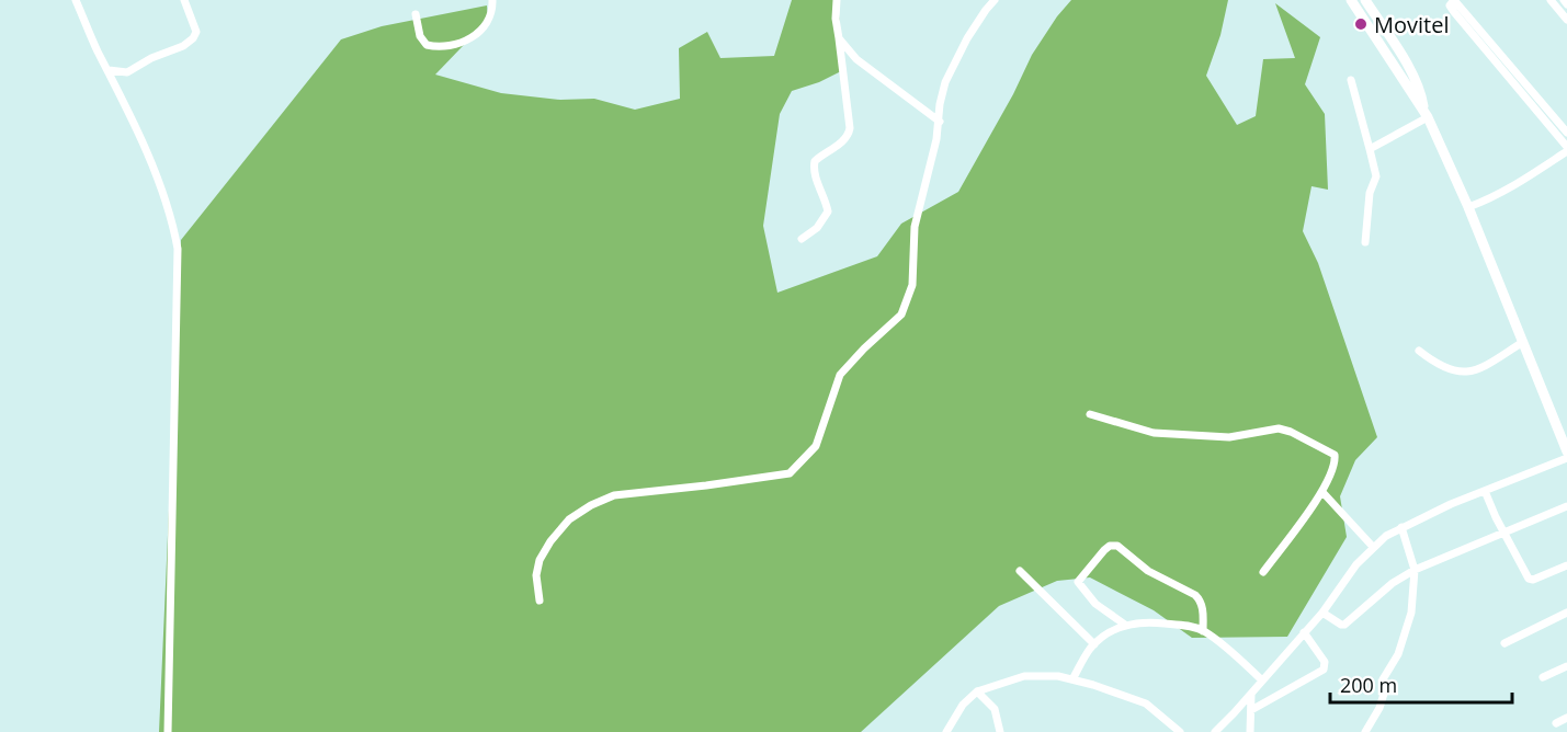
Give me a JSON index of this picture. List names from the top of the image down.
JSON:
{
  "places": ["Movitel"],
  "scale_bar": "200 m"
}
